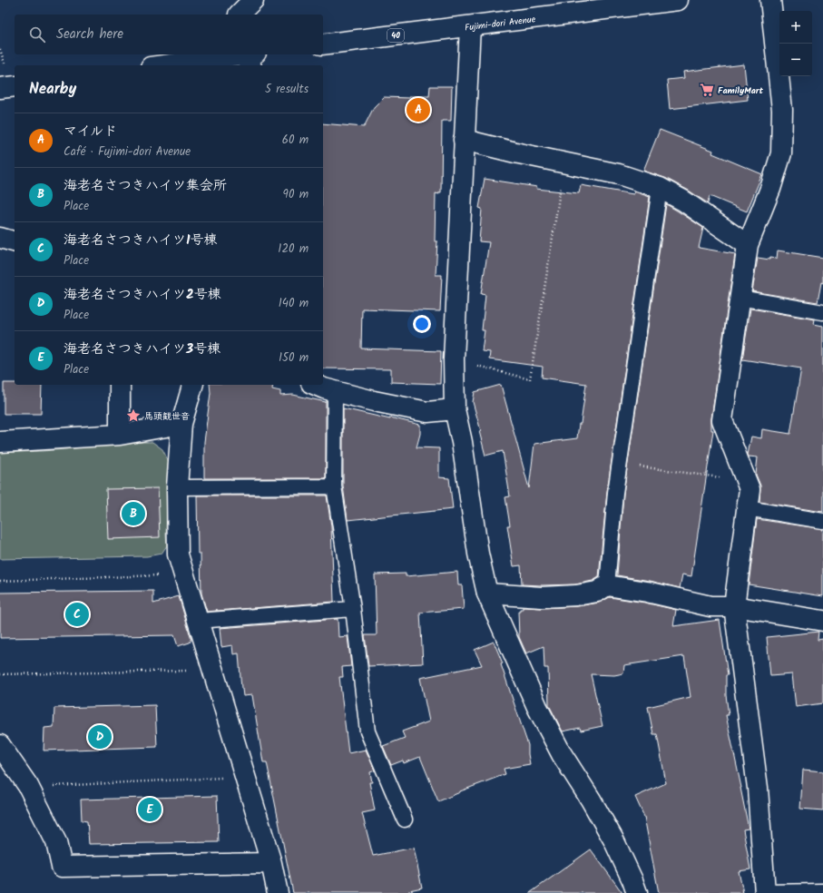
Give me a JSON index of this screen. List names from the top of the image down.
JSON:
{
  "streets": {
    "street": ["Fujimi-dori Avenue", "40"]
  },
  "places": {
    "supermarket": ["FamilyMart"],
    "place": ["馬頭観世音"]
  },
  "page": {
    "map_buttons": ["+", "−"],
    "search": "Search here",
    "heading": ["Nearby", "5 results"],
    "pins": [
      "A",
      "B",
      "C",
      "D",
      "E"
    ],
    "list": [
      {
        "mark": "A",
        "name": "マイルド",
        "note": "Café · Fujimi-dori Avenue",
        "value": "60 m"
      },
      {
        "mark": "B",
        "name": "海老名さつきハイツ集会所",
        "note": "Place",
        "value": "90 m"
      },
      {
        "mark": "C",
        "name": "海老名さつきハイツ1号棟",
        "note": "Place",
        "value": "120 m"
      },
      {
        "mark": "D",
        "name": "海老名さつきハイツ2号棟",
        "note": "Place",
        "value": "140 m"
      },
      {
        "mark": "E",
        "name": "海老名さつきハイツ3号棟",
        "note": "Place",
        "value": "150 m"
      }
    ]
  }
}
